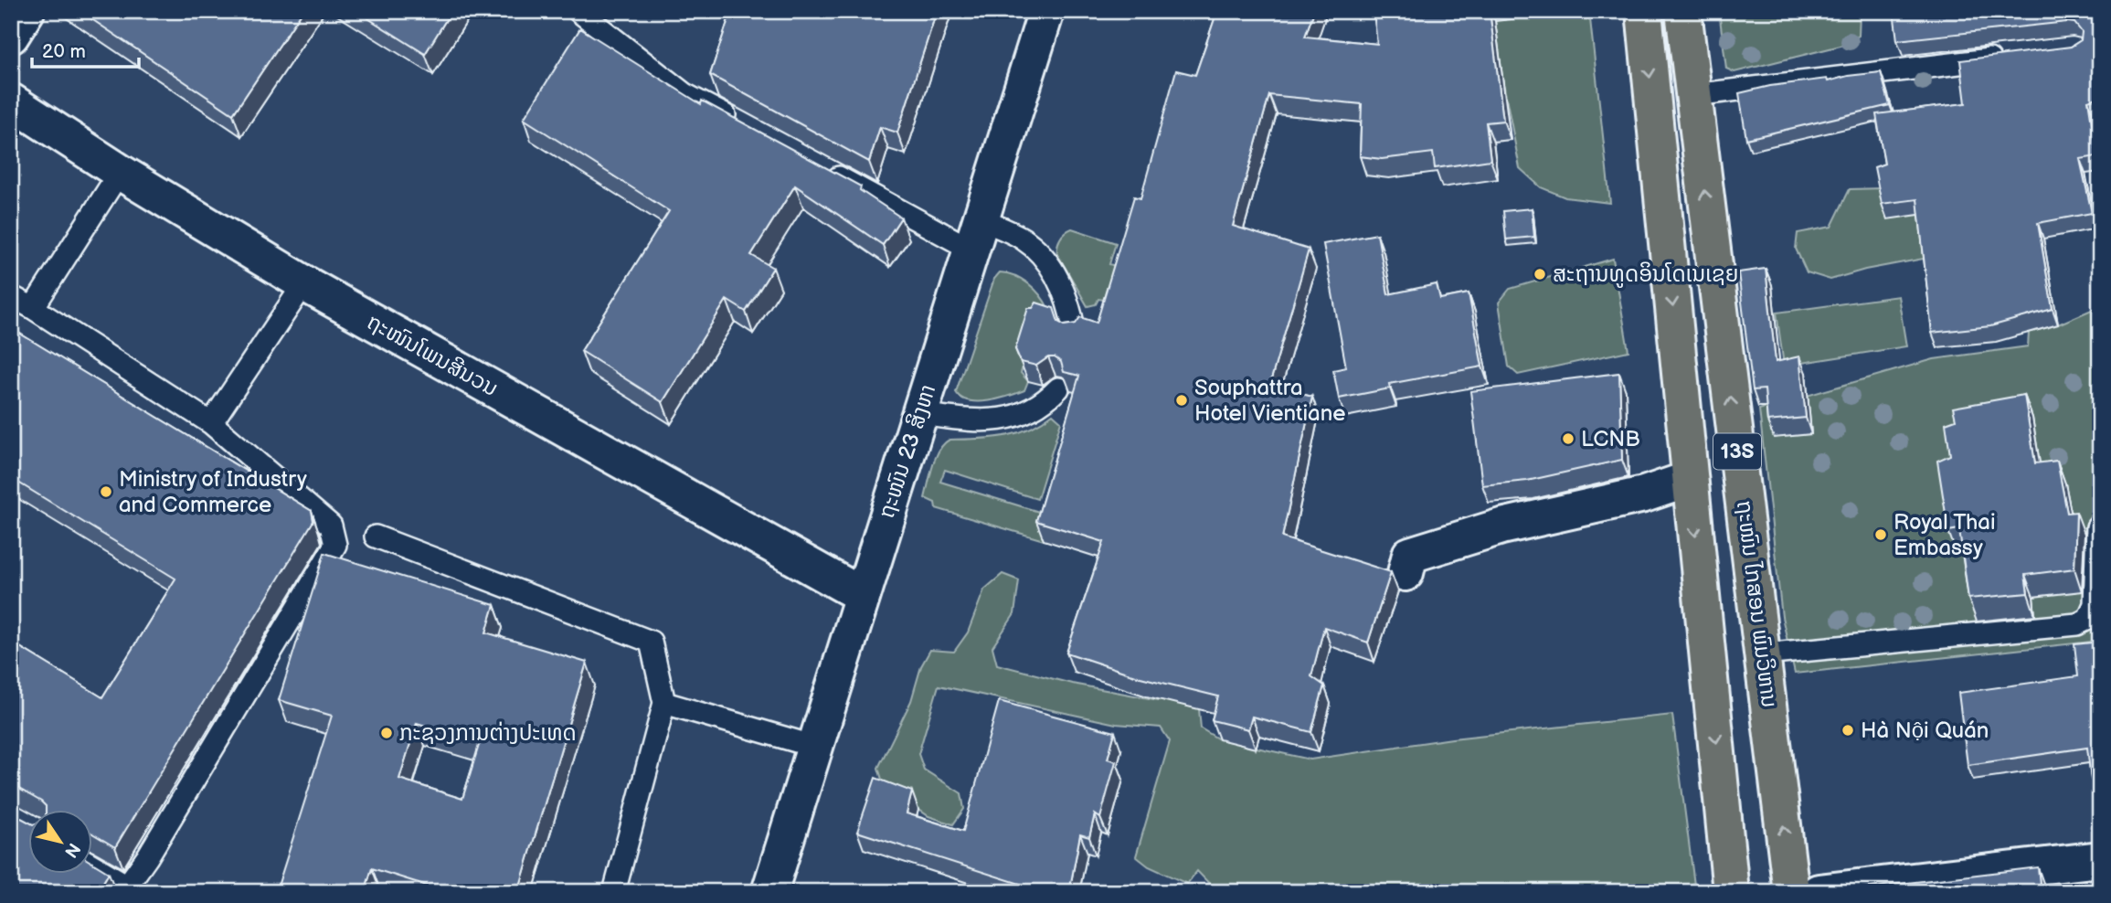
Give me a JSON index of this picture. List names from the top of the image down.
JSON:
{
  "streets": {
    "highway": ["13S", "ຖະໜົນ ໄກສອນ ພົມວິຫານ"],
    "street": ["ຖະໜົນໂພນສີນວນ", "ຖະໜົນ 23 ສິງຫາ"]
  },
  "crossings": [
    ["ຖະໜົນໂພນສີນວນ", "ຖະໜົນ 23 ສິງຫາ"]
  ],
  "places": [
    "ສະຖານທູດອິນໂດເນເຊຍ",
    "Souphattra Hotel Vientiane",
    "LCNB",
    "Ministry of Industry and Commerce",
    "Royal Thai Embassy",
    "Hà Nội Quán",
    "ກະຊວງການຕ່າງປະເທດ"
  ],
  "scale_bar": "20 m",
  "north": "bottom right"
}
